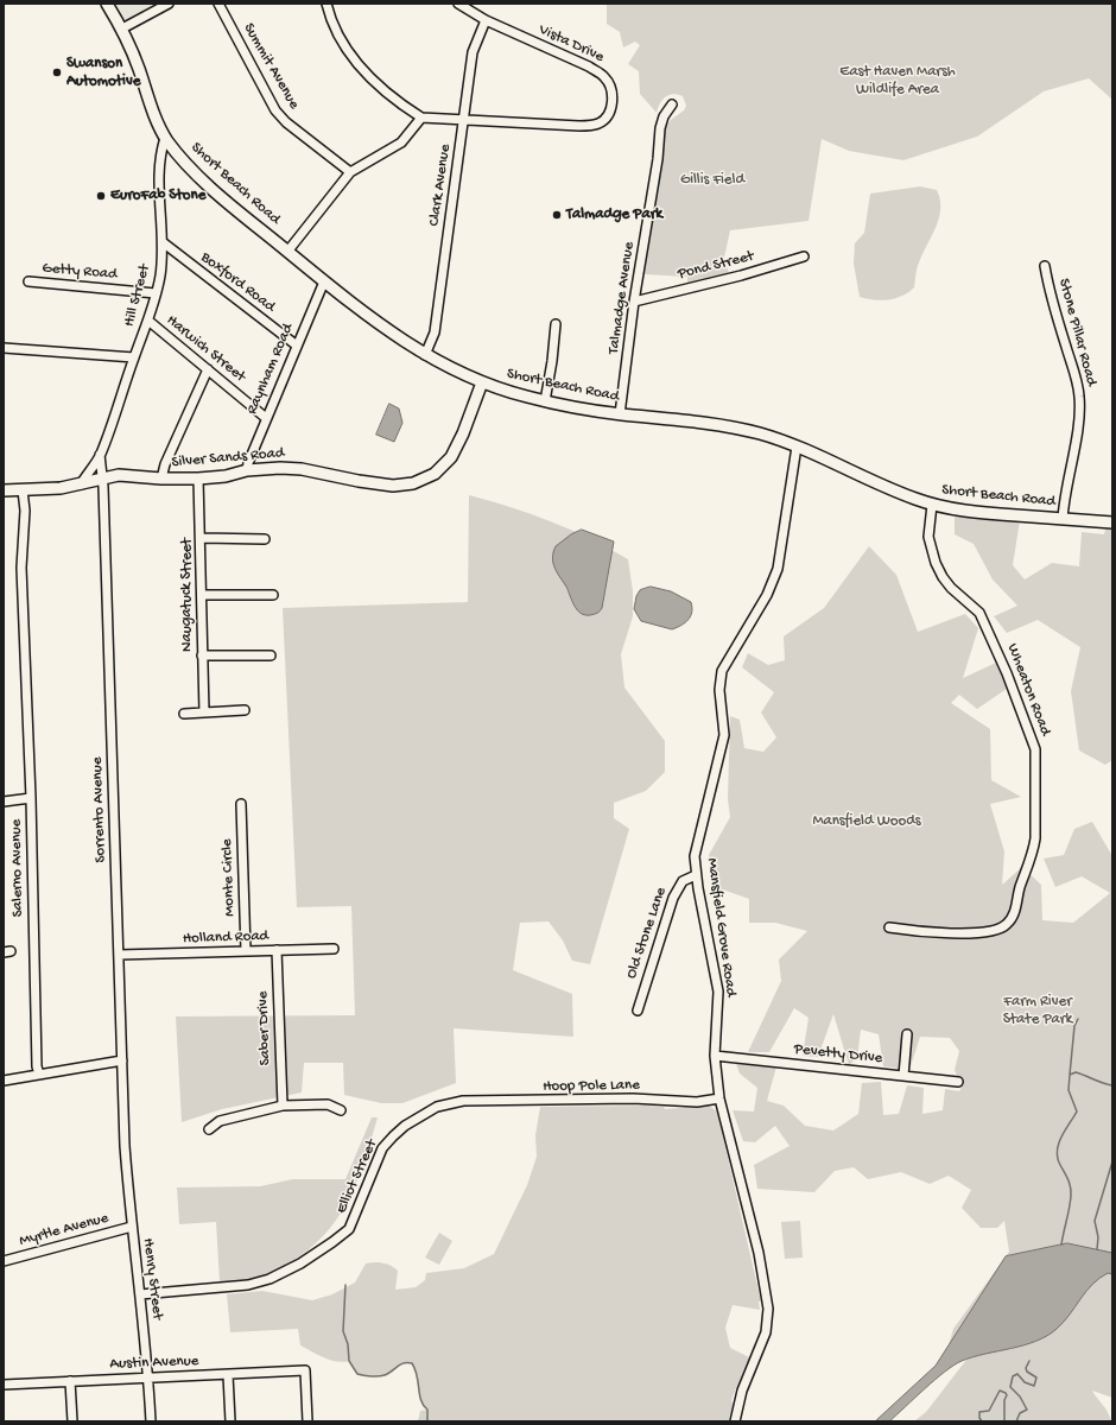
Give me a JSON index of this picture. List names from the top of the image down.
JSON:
{
  "streets": {
    "main road": ["Short Beach Road", "Silver Sands Road"],
    "street": [
      "Vista Drive",
      "Summit Avenue",
      "Clark Avenue",
      "Pond Street",
      "Getty Road",
      "Boxford Road",
      "Hill Street",
      "Talmadge Avenue",
      "Stone Pillar Road",
      "Harwich Street",
      "Raynham Road",
      "Naugatuck Street",
      "Wheaton Road",
      "Sorrento Avenue",
      "Salerno Avenue",
      "Monte Circle",
      "Mansfield Grove Road",
      "Old Stone Lane",
      "Holland Road",
      "Saber Drive",
      "Pevetty Drive",
      "Hoop Pole Lane",
      "Elliot Street",
      "Myrtle Avenue",
      "Henry Street",
      "Austin Avenue"
    ]
  },
  "crossings": [
    ["Vista Drive", "Clark Avenue"],
    ["Short Beach Road", "Clark Avenue"],
    ["Short Beach Road", "Hill Street"],
    ["Short Beach Road", "Talmadge Avenue"],
    ["Short Beach Road", "Stone Pillar Road"],
    ["Short Beach Road", "Raynham Road"],
    ["Short Beach Road", "Silver Sands Road"],
    ["Short Beach Road", "Wheaton Road"],
    ["Short Beach Road", "Mansfield Grove Road"],
    ["Pond Street", "Talmadge Avenue"],
    ["Getty Road", "Hill Street"],
    ["Boxford Road", "Hill Street"],
    ["Boxford Road", "Raynham Road"],
    ["Hill Street", "Harwich Street"],
    ["Hill Street", "Silver Sands Road"],
    ["Hill Street", "Sorrento Avenue"],
    ["Harwich Street", "Raynham Road"],
    ["Raynham Road", "Silver Sands Road"],
    ["Silver Sands Road", "Naugatuck Street"],
    ["Silver Sands Road", "Sorrento Avenue"],
    ["Silver Sands Road", "Salerno Avenue"],
    ["Sorrento Avenue", "Holland Road"],
    ["Sorrento Avenue", "Henry Street"],
    ["Monte Circle", "Holland Road"],
    ["Mansfield Grove Road", "Old Stone Lane"],
    ["Mansfield Grove Road", "Pevetty Drive"],
    ["Mansfield Grove Road", "Hoop Pole Lane"],
    ["Holland Road", "Saber Drive"],
    ["Hoop Pole Lane", "Elliot Street"],
    ["Elliot Street", "Henry Street"],
    ["Myrtle Avenue", "Henry Street"],
    ["Henry Street", "Austin Avenue"]
  ],
  "parks": [
    "East Haven Marsh Wildlife Area",
    "Gillis Field",
    "Mansfield Woods",
    "Farm River State Park"
  ],
  "places": ["Swanson Automotive", "EuroFab Stone", "Talmadge Park"]
}
